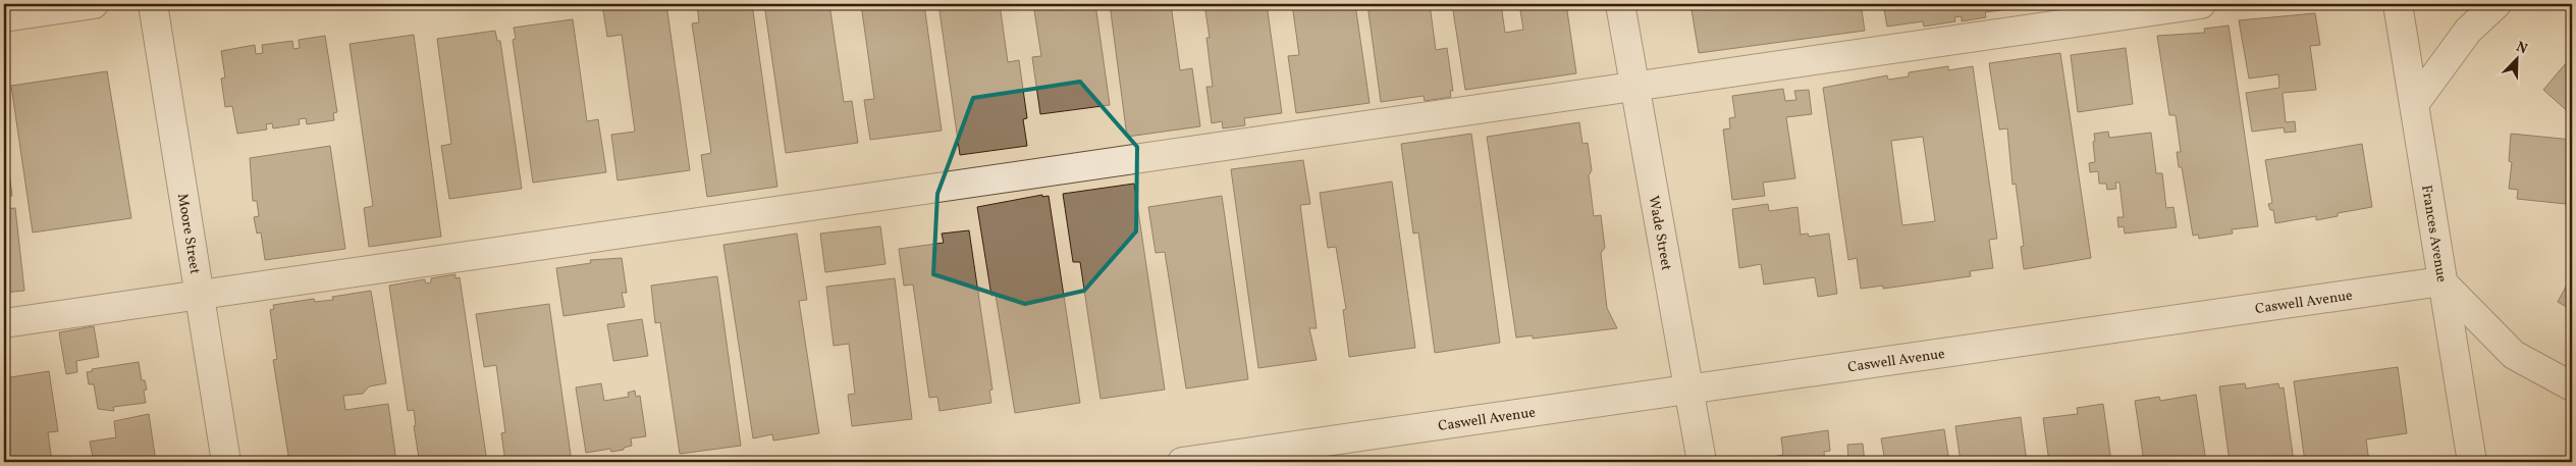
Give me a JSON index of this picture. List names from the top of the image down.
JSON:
{
  "streets": {
    "street": [
      "Wade Street",
      "Moore Street",
      "Frances Avenue",
      "Caswell Avenue"
    ]
  },
  "crossings": [
    ["Wade Street", "Caswell Avenue"],
    ["Frances Avenue", "Caswell Avenue"]
  ],
  "north": "top right"
}
